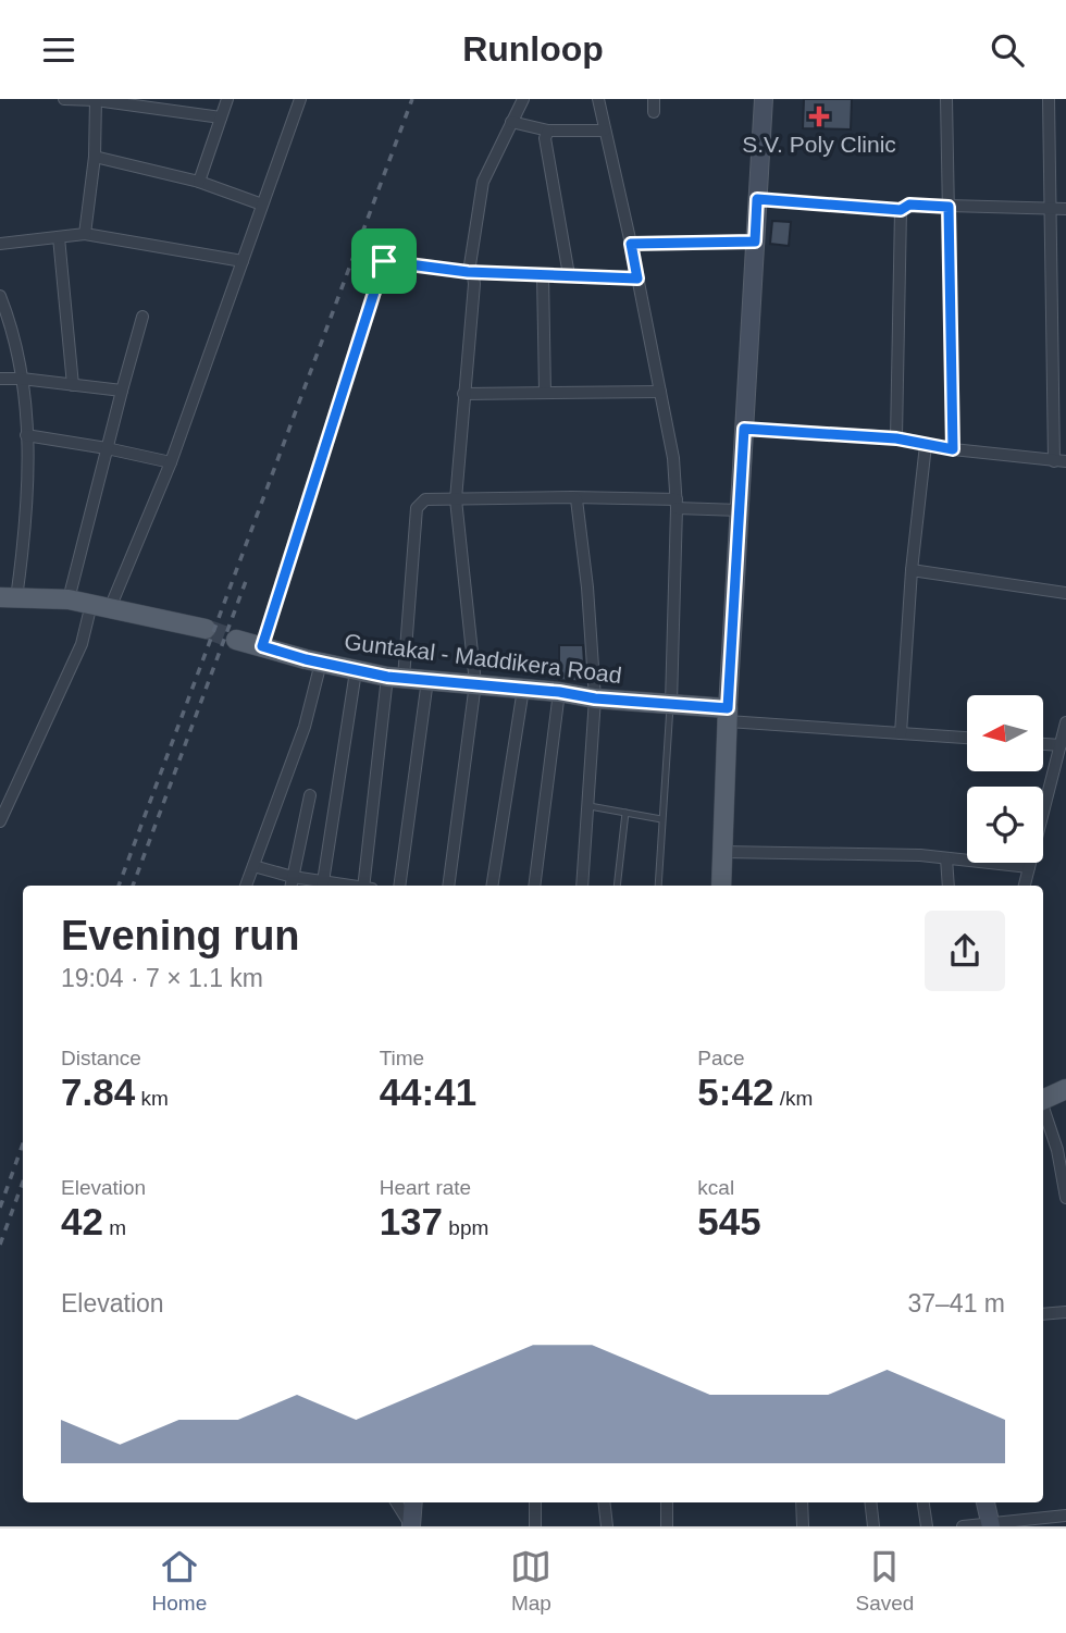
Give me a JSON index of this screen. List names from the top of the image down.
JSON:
{
  "streets": {
    "main road": ["Guntakal - Maddikera Road"]
  },
  "places": {
    "health": ["S.V. Poly Clinic"]
  },
  "north": "left",
  "page": {
    "header": "Runloop",
    "heading": ["Evening run", "19:04 · 7 × 1.1 km"],
    "stats": [
      ["Distance", "7.84 km"],
      ["Time", "44:41"],
      ["Pace", "5:42 /km"],
      ["Elevation", "42 m"],
      ["Heart rate", "137 bpm"],
      ["kcal", "545"]
    ],
    "chart": ["Elevation", "37–41 m"],
    "tabs": ["Home", "Map", "Saved"]
  }
}
